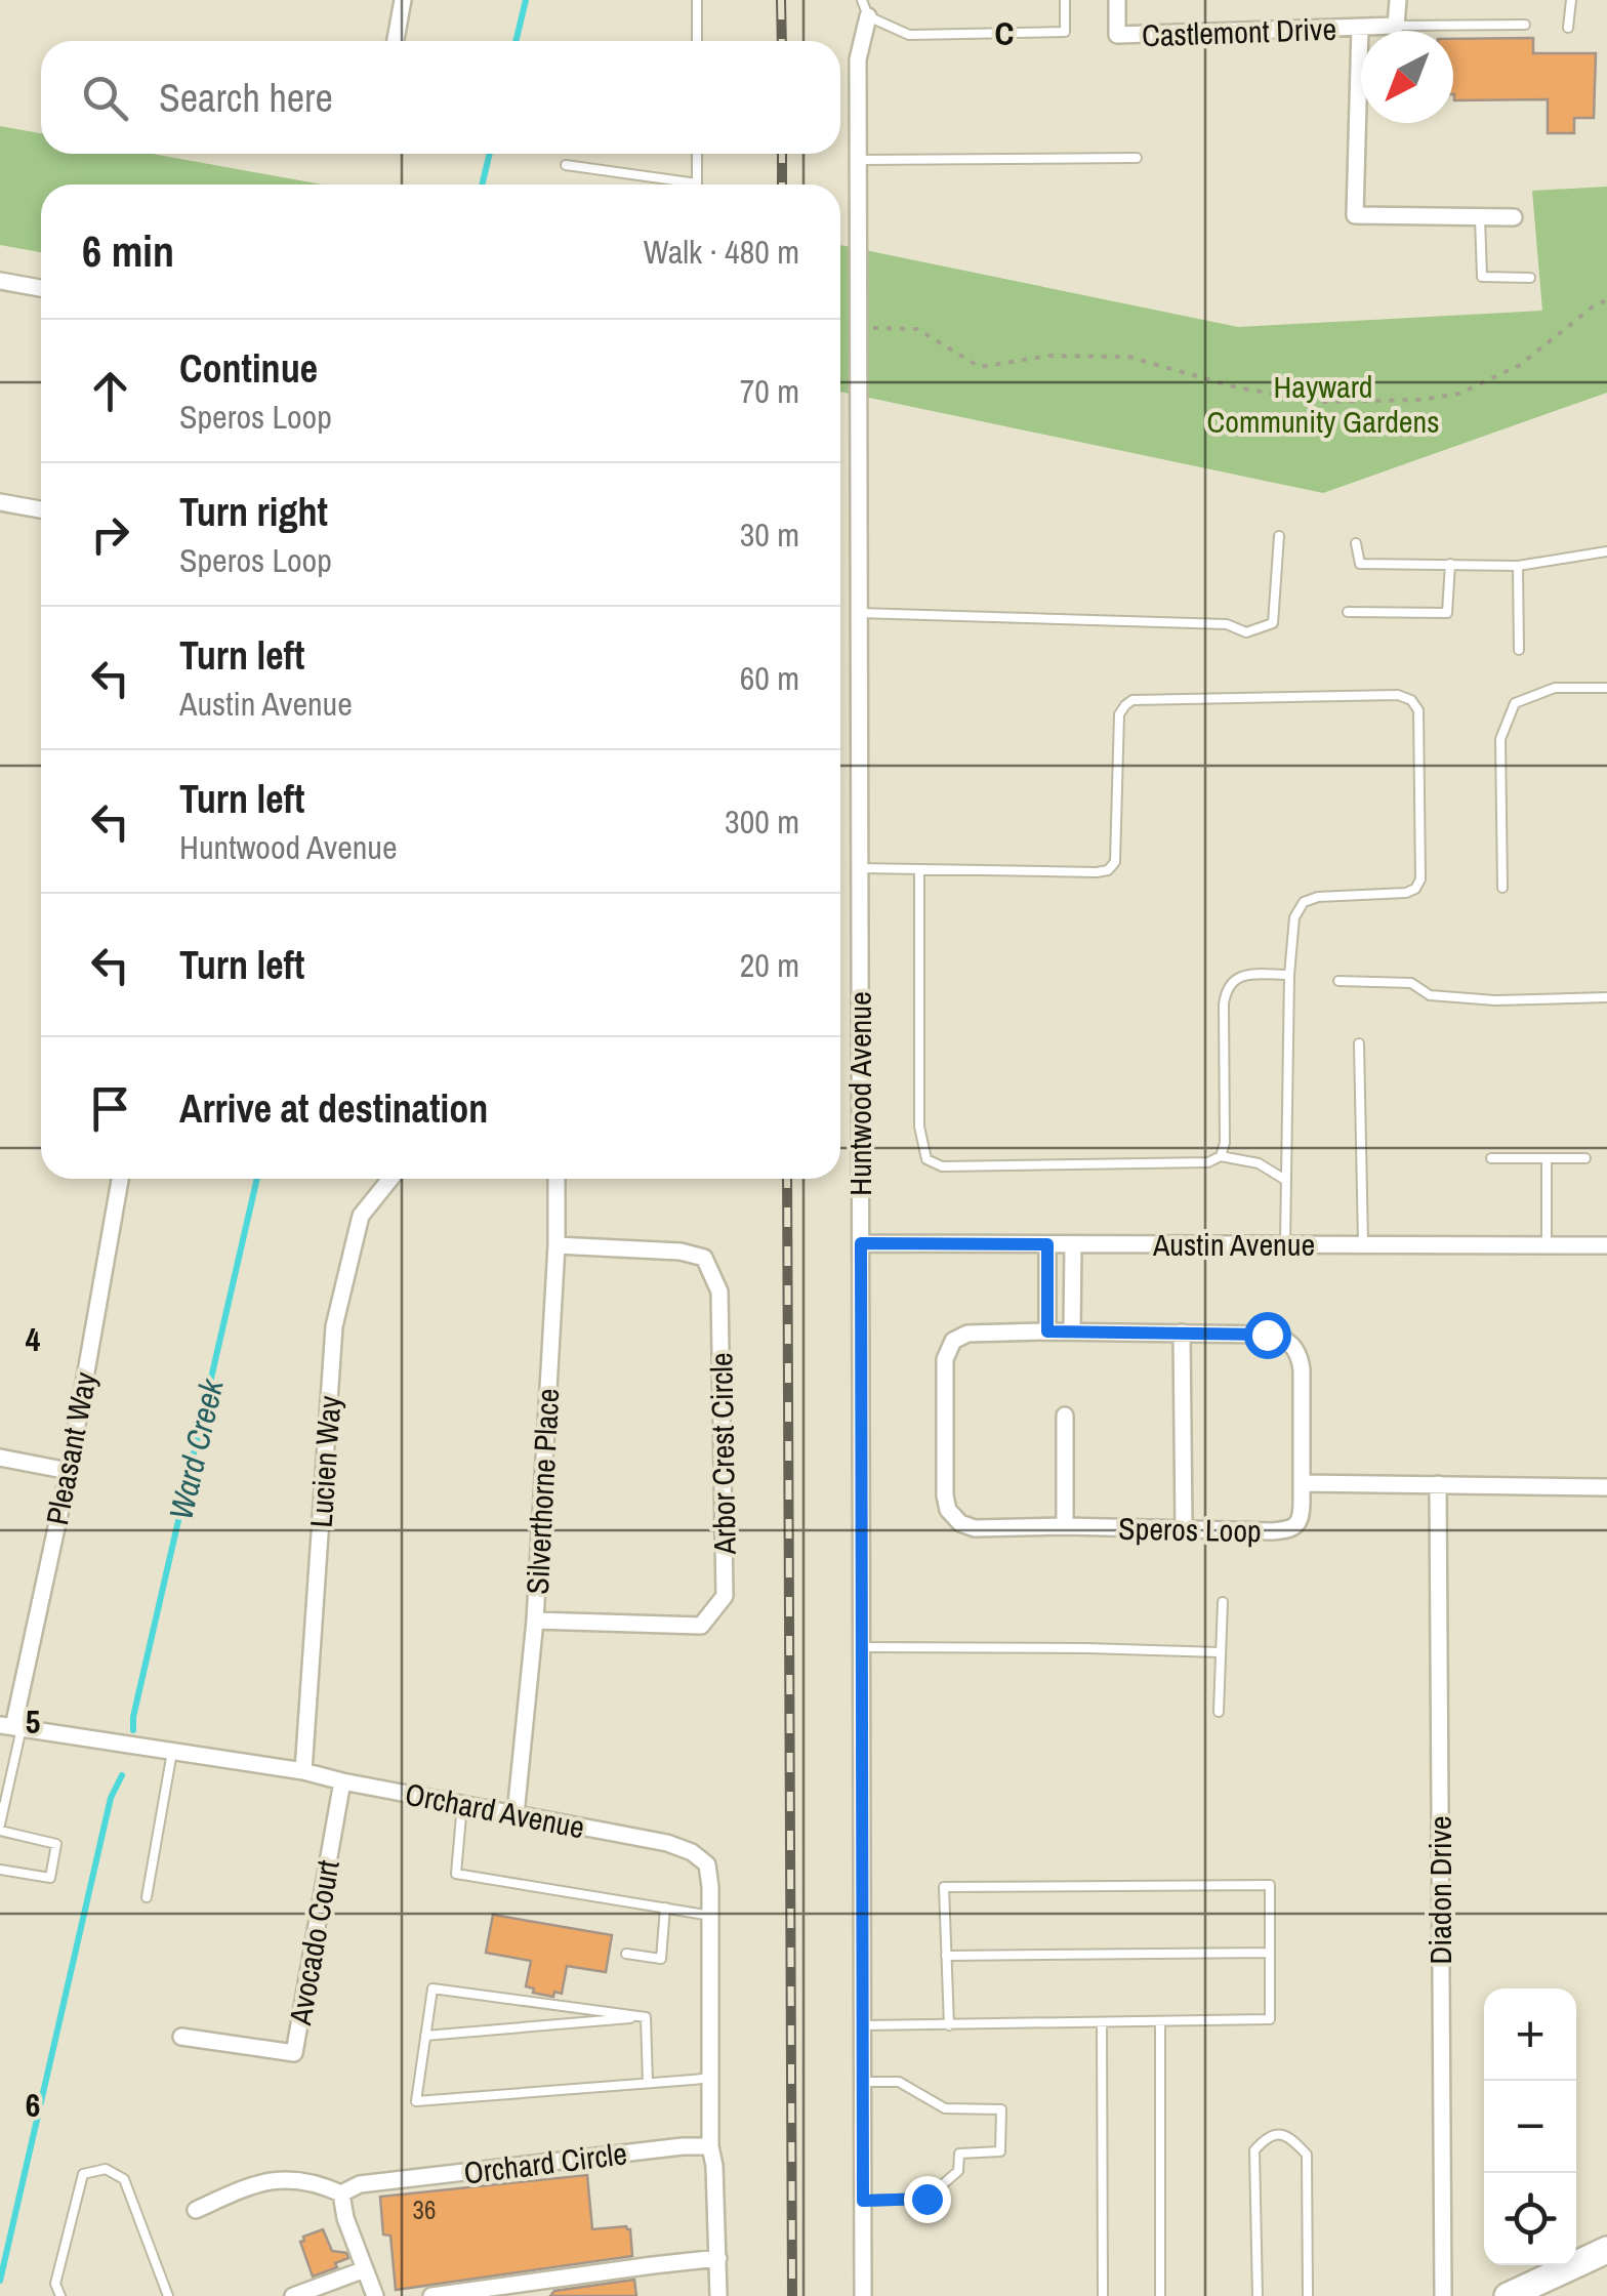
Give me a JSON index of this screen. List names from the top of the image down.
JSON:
{
  "streets": {
    "street": [
      "Castlemont Drive",
      "Huntwood Avenue",
      "Austin Avenue",
      "Pleasant Way",
      "Arbor Crest Circle",
      "Lucien Way",
      "Silverthorne Place",
      "Speros Loop",
      "Orchard Avenue",
      "Diadon Drive",
      "Avocado Court",
      "Orchard Circle"
    ]
  },
  "crossings": [
    ["Huntwood Avenue", "Austin Avenue"],
    ["Pleasant Way", "Orchard Avenue"],
    ["Arbor Crest Circle", "Silverthorne Place"],
    ["Lucien Way", "Orchard Avenue"],
    ["Silverthorne Place", "Orchard Avenue"],
    ["Orchard Avenue", "Avocado Court"],
    ["Orchard Avenue", "Orchard Circle"]
  ],
  "water": ["Ward Creek"],
  "parks": ["Hayward Community Gardens"],
  "house_numbers": ["36"],
  "north": "bottom left",
  "page": {
    "search": "Search here",
    "heading": ["6 min", "Walk · 480 m"],
    "list": [
      ["Continue", "Speros Loop", "70 m"],
      ["Turn right", "Speros Loop", "30 m"],
      ["Turn left", "Austin Avenue", "60 m"],
      ["Turn left", "Huntwood Avenue", "300 m"],
      ["Turn left", "20 m"],
      "Arrive at destination"
    ],
    "map_buttons": ["+", "−"]
  },
  "grid": {
    "columns": ["C"],
    "rows": ["4", "5", "6"]
  }
}
